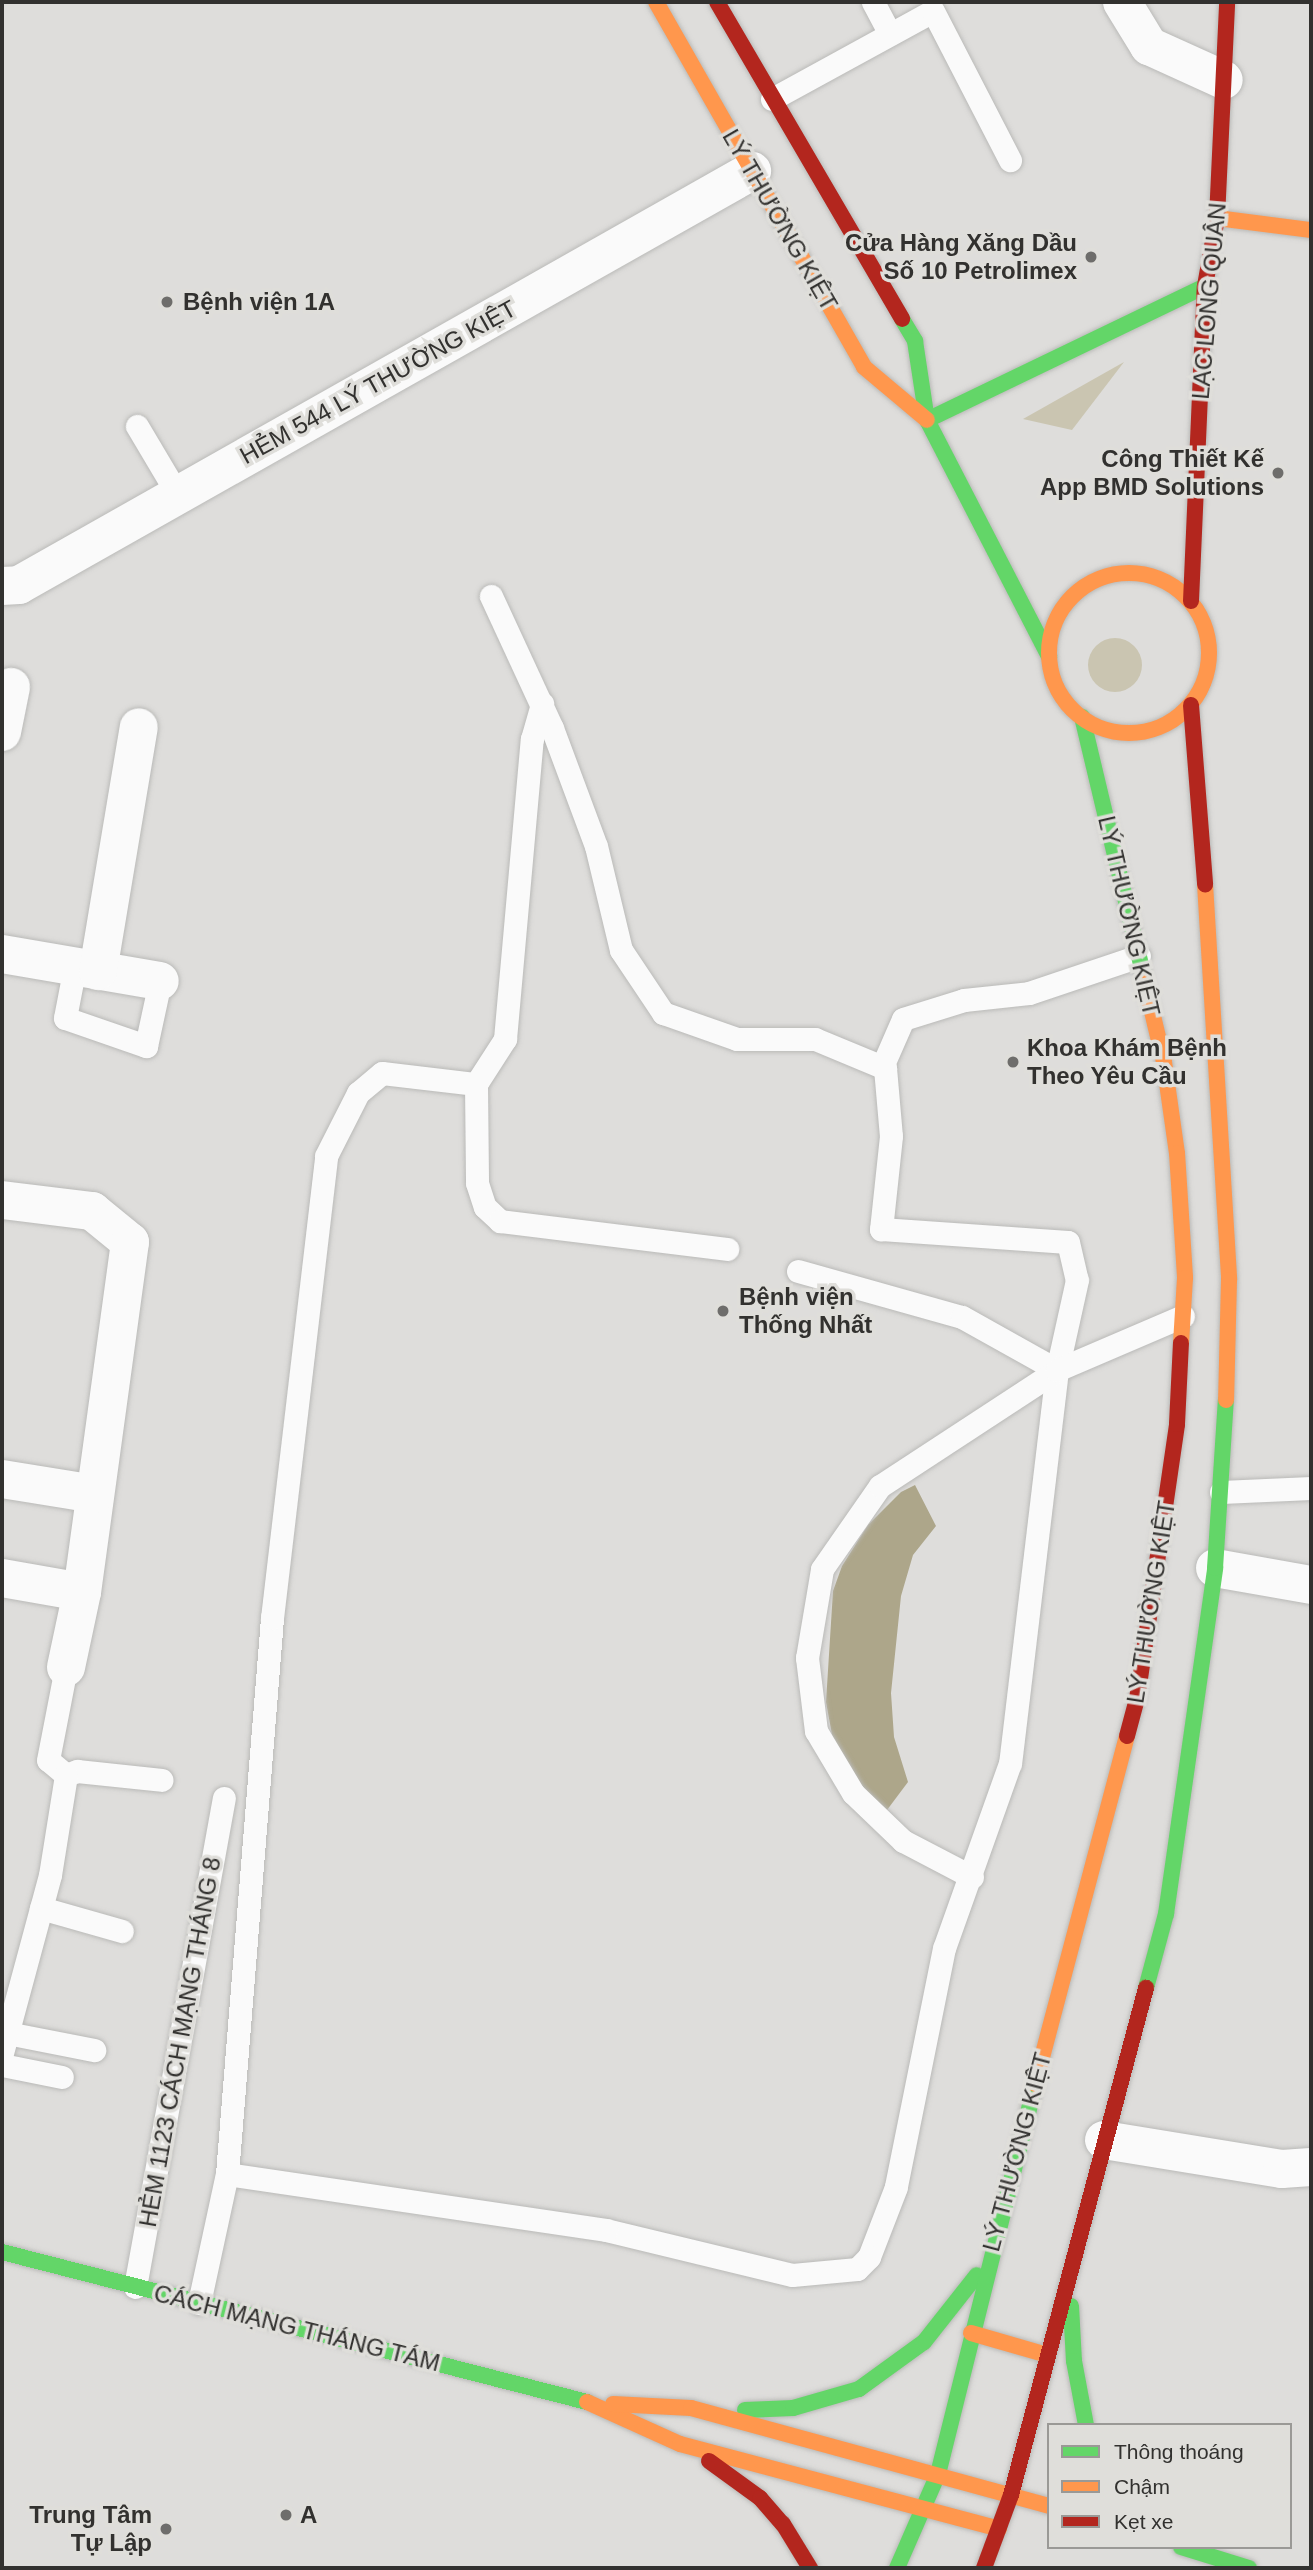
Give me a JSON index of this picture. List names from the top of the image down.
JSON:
{
  "streets": {
    "main road": ["LÝ THƯỜNG KIỆT", "LẠC LONG QUÂN", "CÁCH MẠNG THÁNG TÁM"],
    "street": ["HẺM 544 LÝ THƯỜNG KIỆT"],
    "lane": ["HẺM 1123 CÁCH MẠNG THÁNG 8"]
  },
  "crossings": [
    ["LÝ THƯỜNG KIỆT", "LẠC LONG QUÂN"],
    ["LÝ THƯỜNG KIỆT", "HẺM 544 LÝ THƯỜNG KIỆT"],
    ["LÝ THƯỜNG KIỆT", "CÁCH MẠNG THÁNG TÁM"],
    ["HẺM 1123 CÁCH MẠNG THÁNG 8", "CÁCH MẠNG THÁNG TÁM"]
  ],
  "places": [
    "Cửa Hàng Xăng Dầu Số 10 Petrolimex",
    "Bệnh viện 1A",
    "Công Thiết Kế App BMD Solutions",
    "Khoa Khám Bệnh Theo Yêu Cầu",
    "Bệnh viện Thống Nhất",
    "A",
    "Trung Tâm Tự Lập"
  ],
  "legend": ["Thông thoáng", "Chậm", "Kẹt xe"]
}
